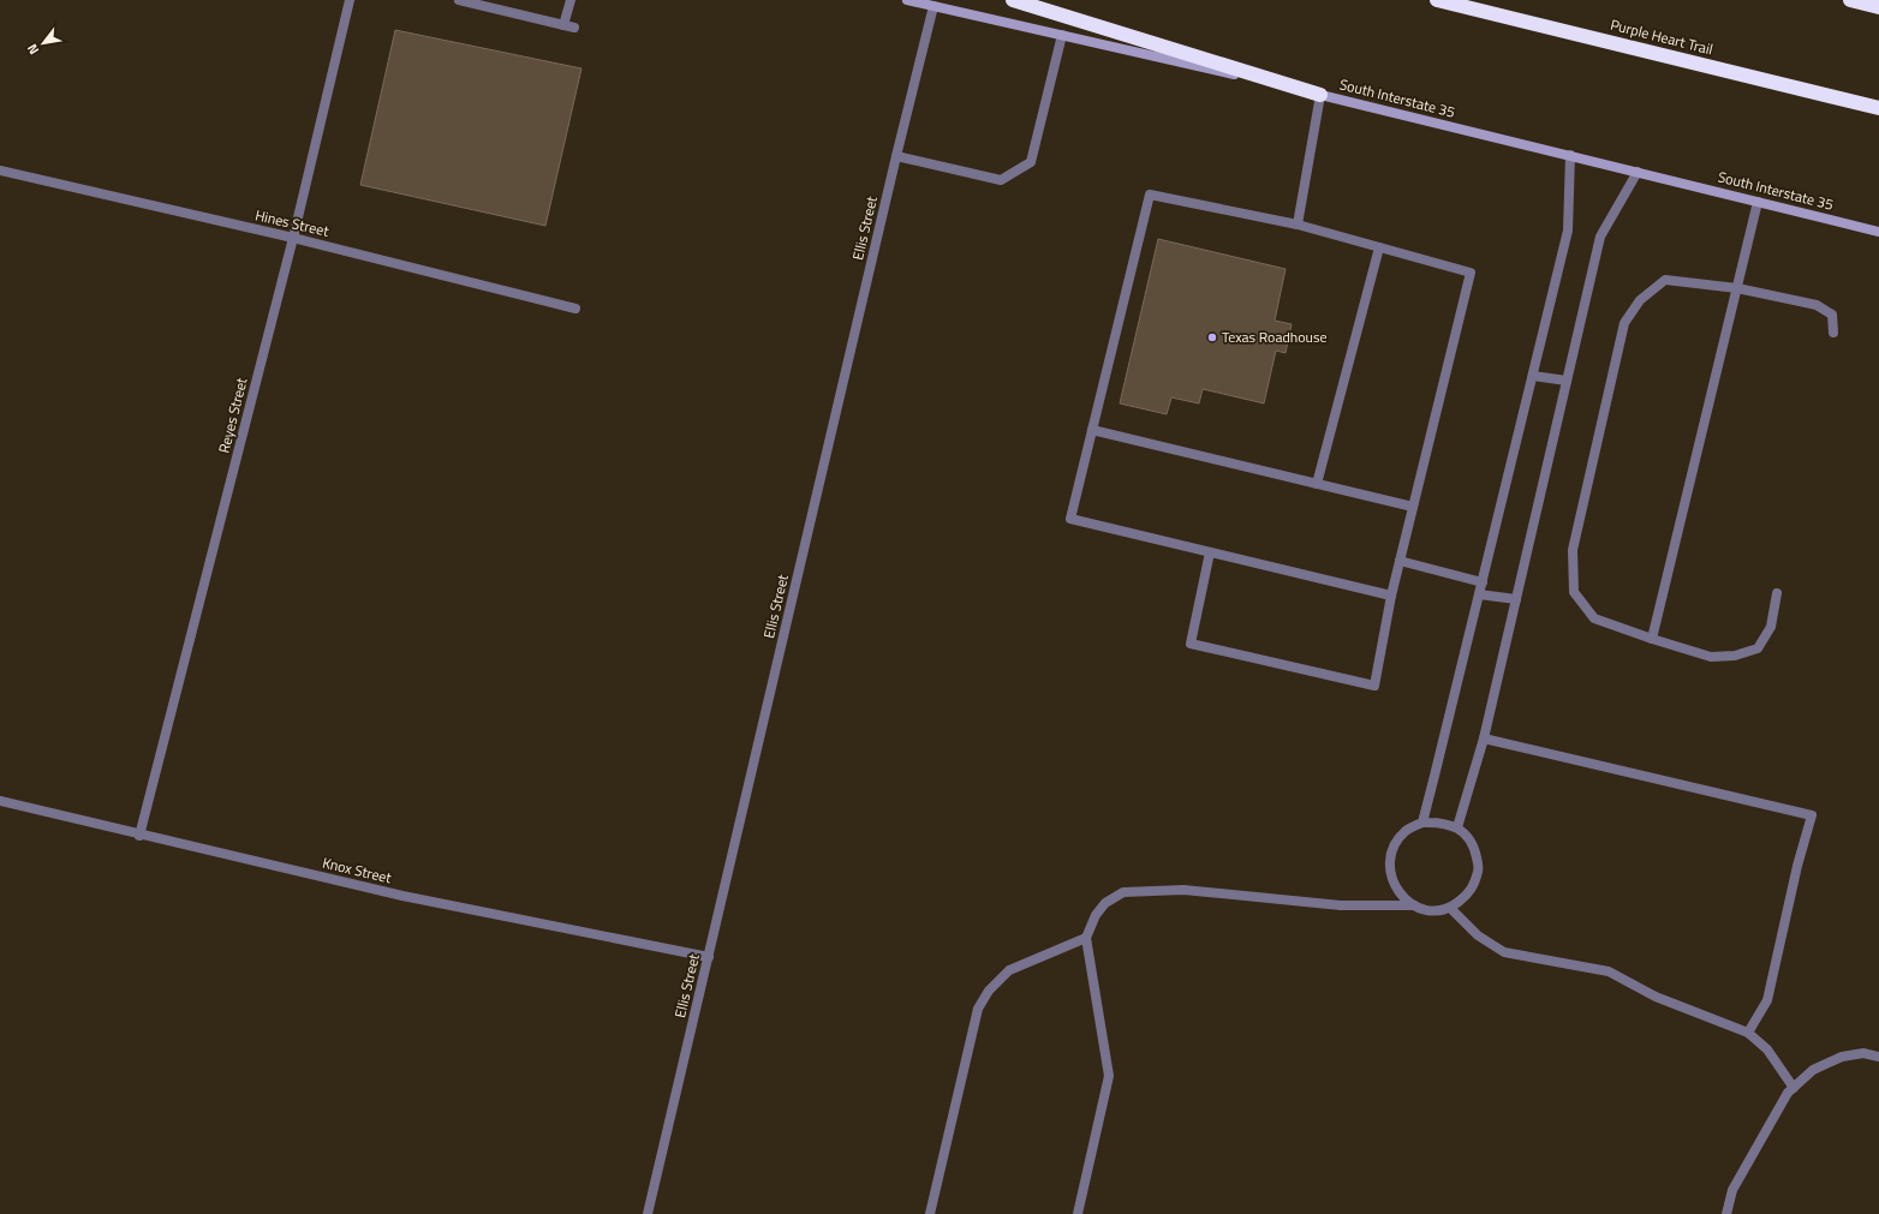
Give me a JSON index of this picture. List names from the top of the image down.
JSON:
{
  "streets": {
    "highway": ["Purple Heart Trail"],
    "main road": ["South Interstate 35"],
    "street": [
      "Hines Street",
      "Ellis Street",
      "Reyes Street",
      "Knox Street"
    ]
  },
  "crossings": [
    ["South Interstate 35", "Ellis Street"],
    ["Hines Street", "Reyes Street"],
    ["Ellis Street", "Knox Street"],
    ["Reyes Street", "Knox Street"]
  ],
  "places": ["Texas Roadhouse"],
  "north": "bottom left"
}
